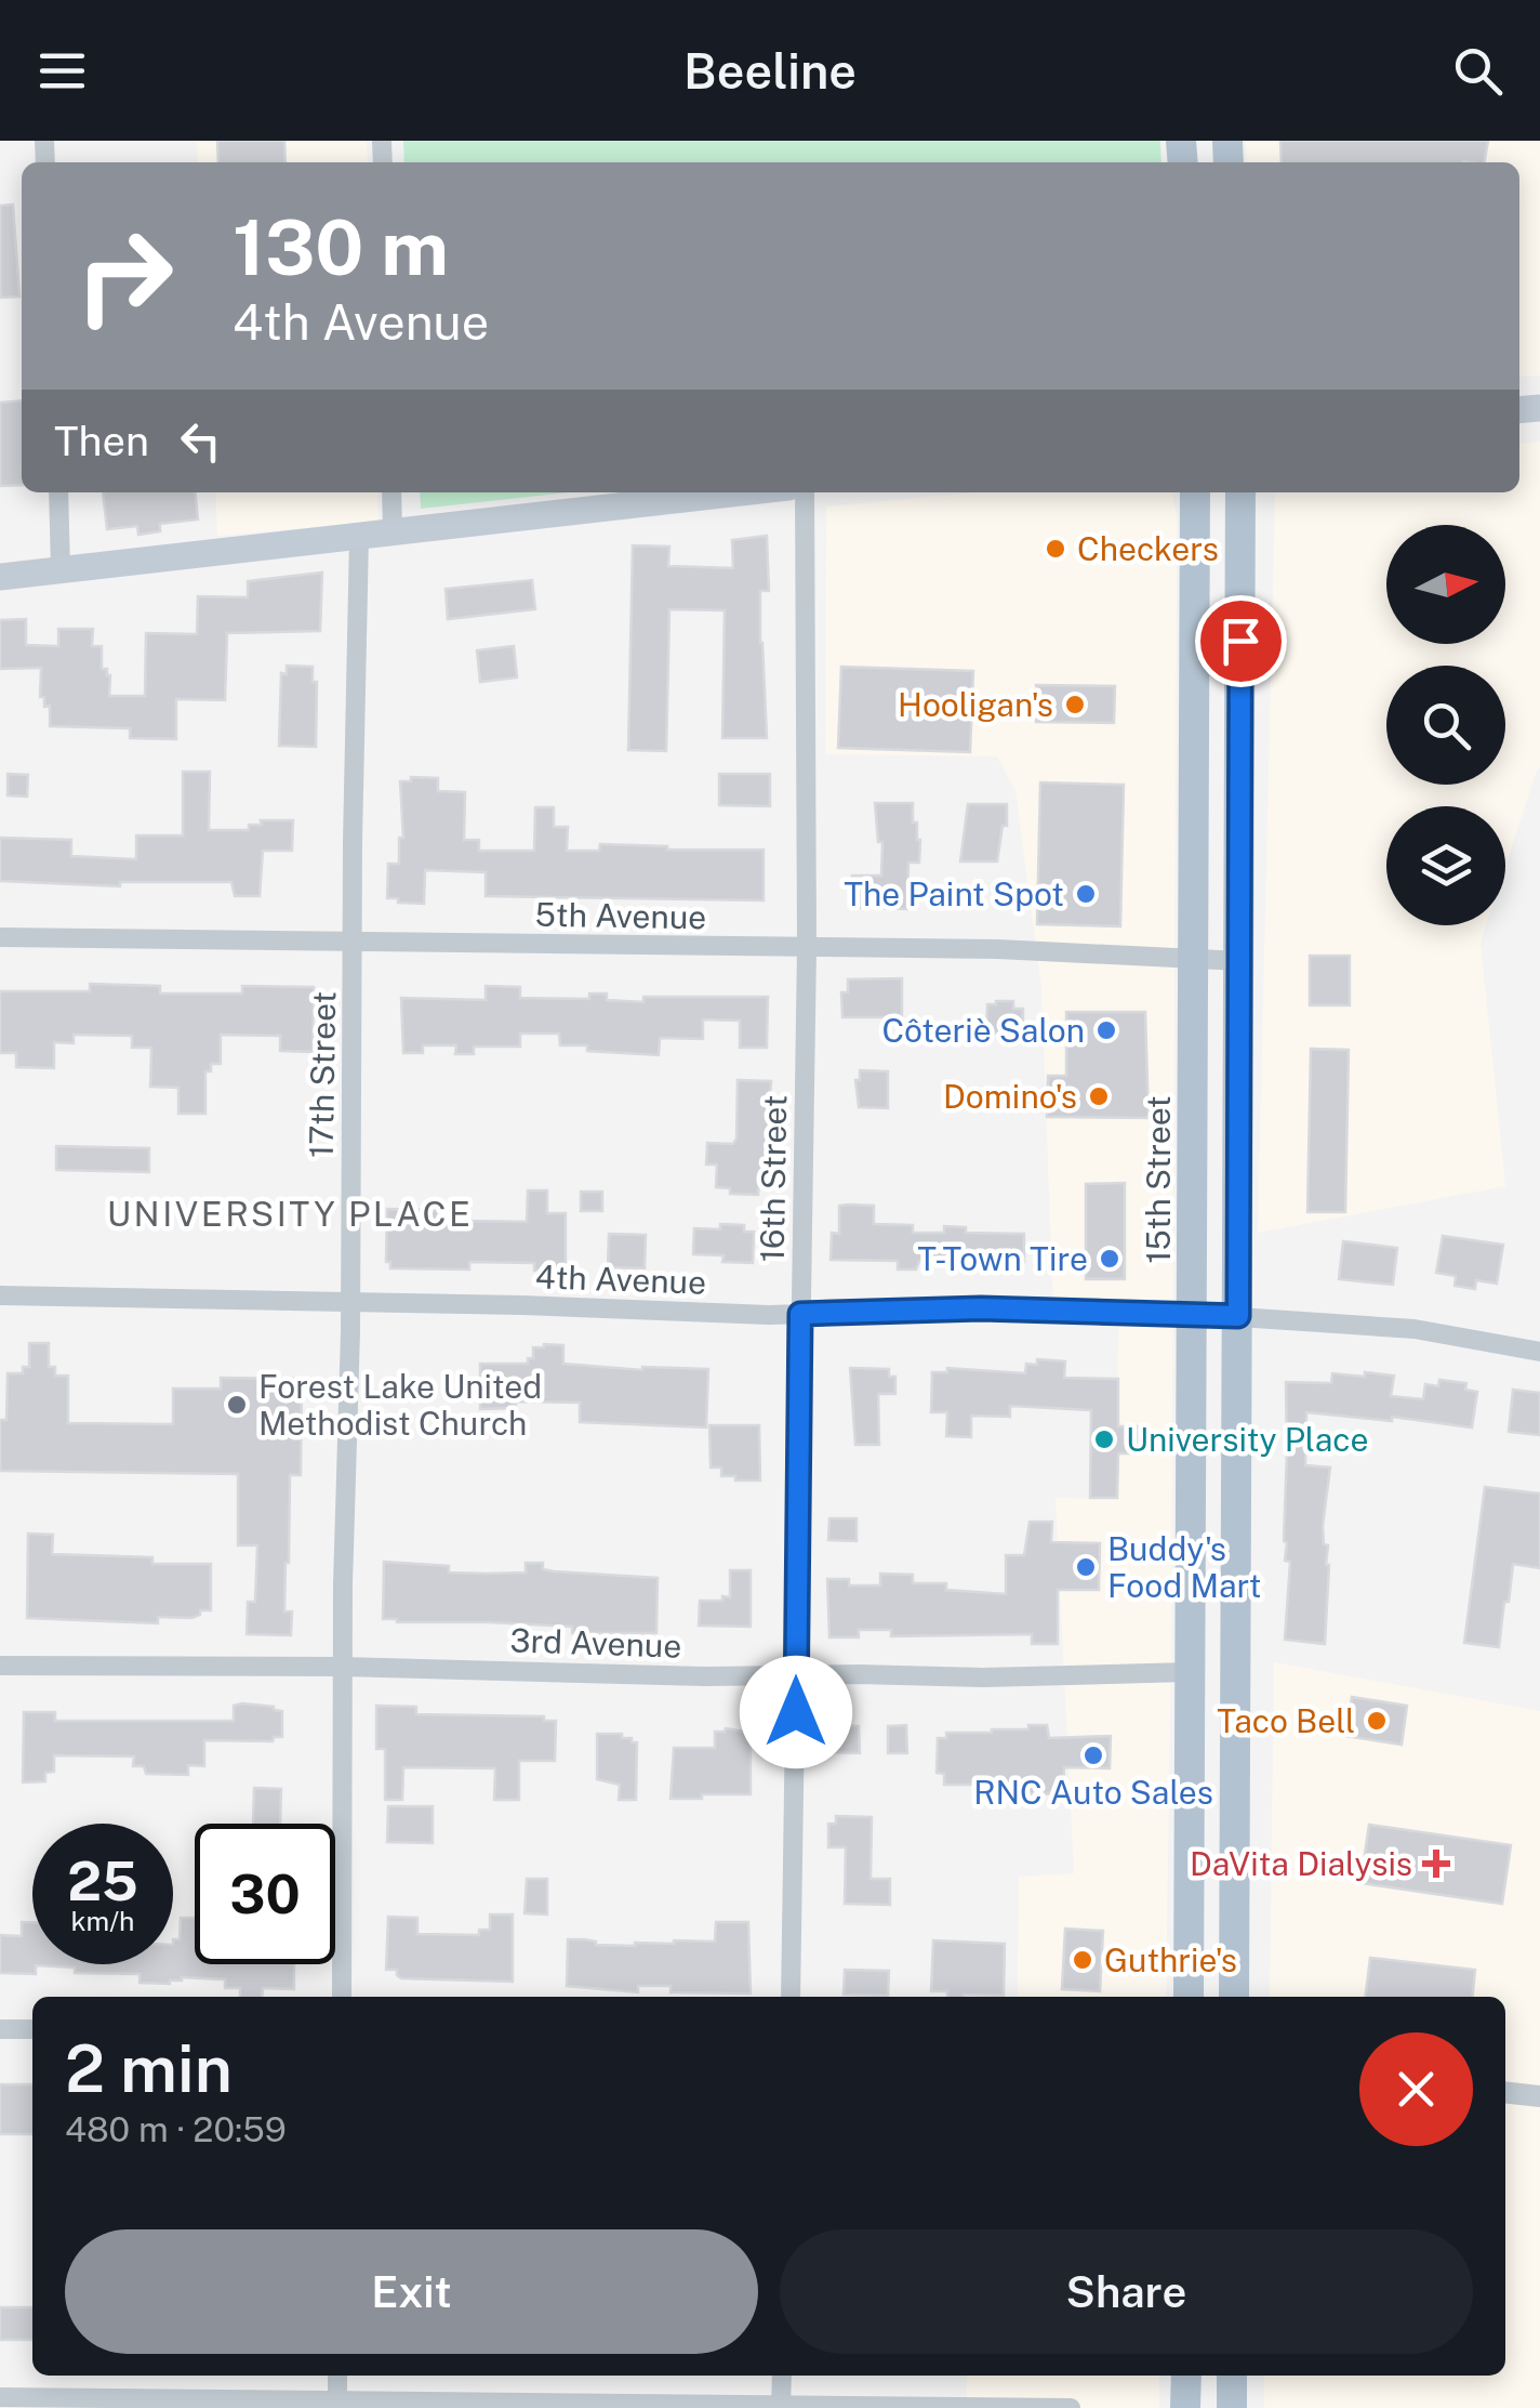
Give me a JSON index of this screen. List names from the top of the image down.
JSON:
{
  "streets": {
    "main road": ["15th Street"],
    "street": [
      "5th Avenue",
      "17th Street",
      "16th Street",
      "4th Avenue",
      "3rd Avenue"
    ]
  },
  "crossings": [
    ["5th Avenue", "17th Street"],
    ["5th Avenue", "16th Street"],
    ["5th Avenue", "15th Street"],
    ["17th Street", "4th Avenue"],
    ["17th Street", "3rd Avenue"],
    ["16th Street", "4th Avenue"],
    ["16th Street", "3rd Avenue"],
    ["15th Street", "4th Avenue"],
    ["15th Street", "3rd Avenue"]
  ],
  "districts": ["UNIVERSITY PLACE"],
  "places": {
    "other": [
      "Checkers",
      "Hooligan's",
      "The Paint Spot",
      "Côteriè Salon",
      "Domino's",
      "T-Town Tire",
      "Forest Lake United Methodist Church",
      "University Place",
      "Buddy's Food Mart",
      "Taco Bell",
      "RNC Auto Sales",
      "Guthrie's"
    ],
    "health": ["DaVita Dialysis"]
  },
  "north": "right",
  "page": {
    "header": "Beeline",
    "turn": ["130 m", "4th Avenue"],
    "then": "Then",
    "speed": "25 km/h",
    "limit": "30",
    "heading": ["2 min", "480 m · 20:59"],
    "buttons": ["Exit", "Share"]
  }
}
